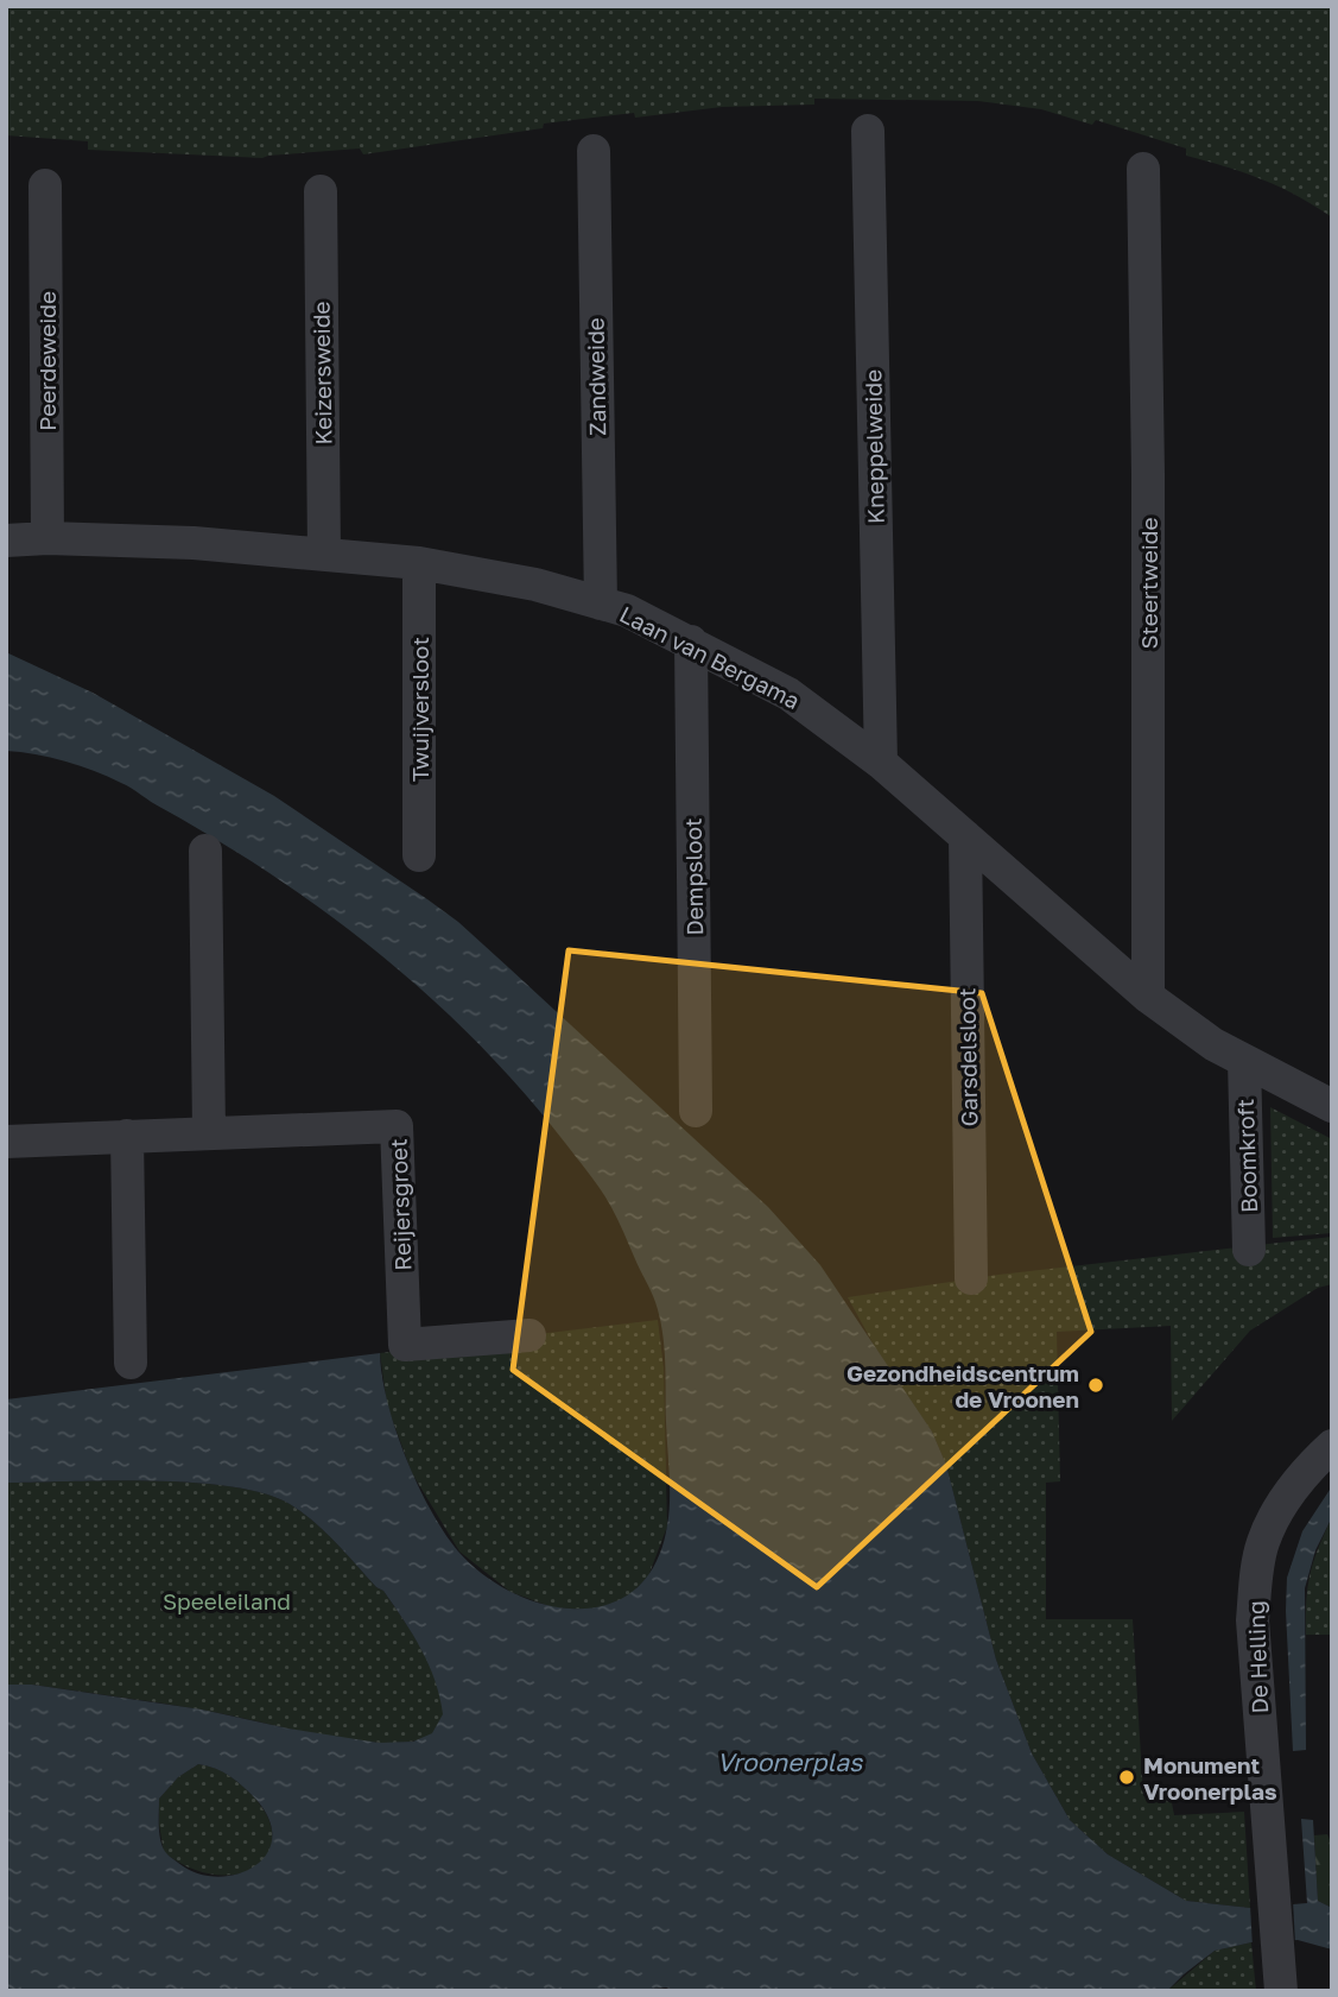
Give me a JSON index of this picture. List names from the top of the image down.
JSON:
{
  "streets": {
    "street": [
      "Peerdeweide",
      "Keizersweide",
      "Zandweide",
      "Kneppelweide",
      "Steertweide",
      "Laan van Bergama",
      "Twuijversloot",
      "Dempsloot",
      "Garsdelsloot",
      "Boomkroft",
      "Reijersgroet",
      "De Helling"
    ]
  },
  "crossings": [
    ["Peerdeweide", "Laan van Bergama"],
    ["Keizersweide", "Laan van Bergama"],
    ["Zandweide", "Laan van Bergama"],
    ["Kneppelweide", "Laan van Bergama"],
    ["Steertweide", "Laan van Bergama"],
    ["Laan van Bergama", "Twuijversloot"],
    ["Laan van Bergama", "Dempsloot"],
    ["Laan van Bergama", "Garsdelsloot"],
    ["Laan van Bergama", "Boomkroft"]
  ],
  "water": ["Vroonerplas"],
  "parks": ["Speeleiland"],
  "places": ["Gezondheidscentrum de Vroonen", "Monument Vroonerplas"]
}
